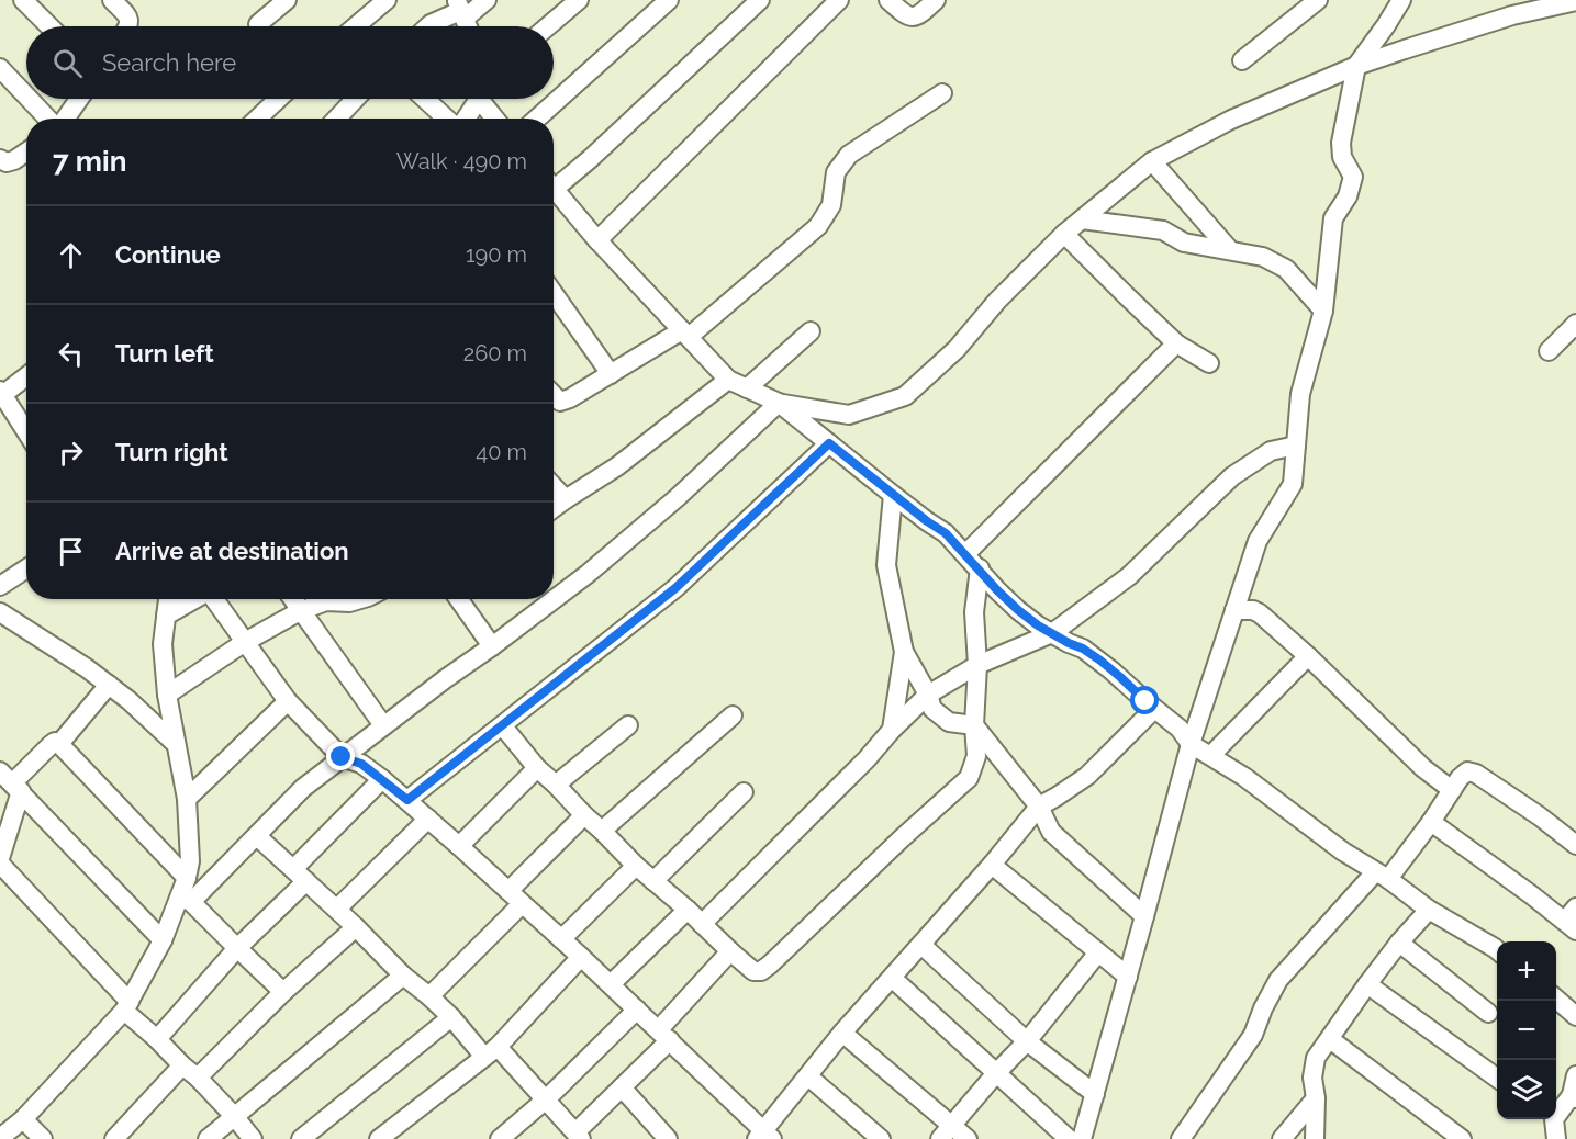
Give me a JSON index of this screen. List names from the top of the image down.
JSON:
{
  "page": {
    "search": "Search here",
    "heading": ["7 min", "Walk · 490 m"],
    "list": [
      ["Continue", "190 m"],
      ["Turn left", "260 m"],
      ["Turn right", "40 m"],
      "Arrive at destination"
    ],
    "map_buttons": ["+", "−"]
  }
}
